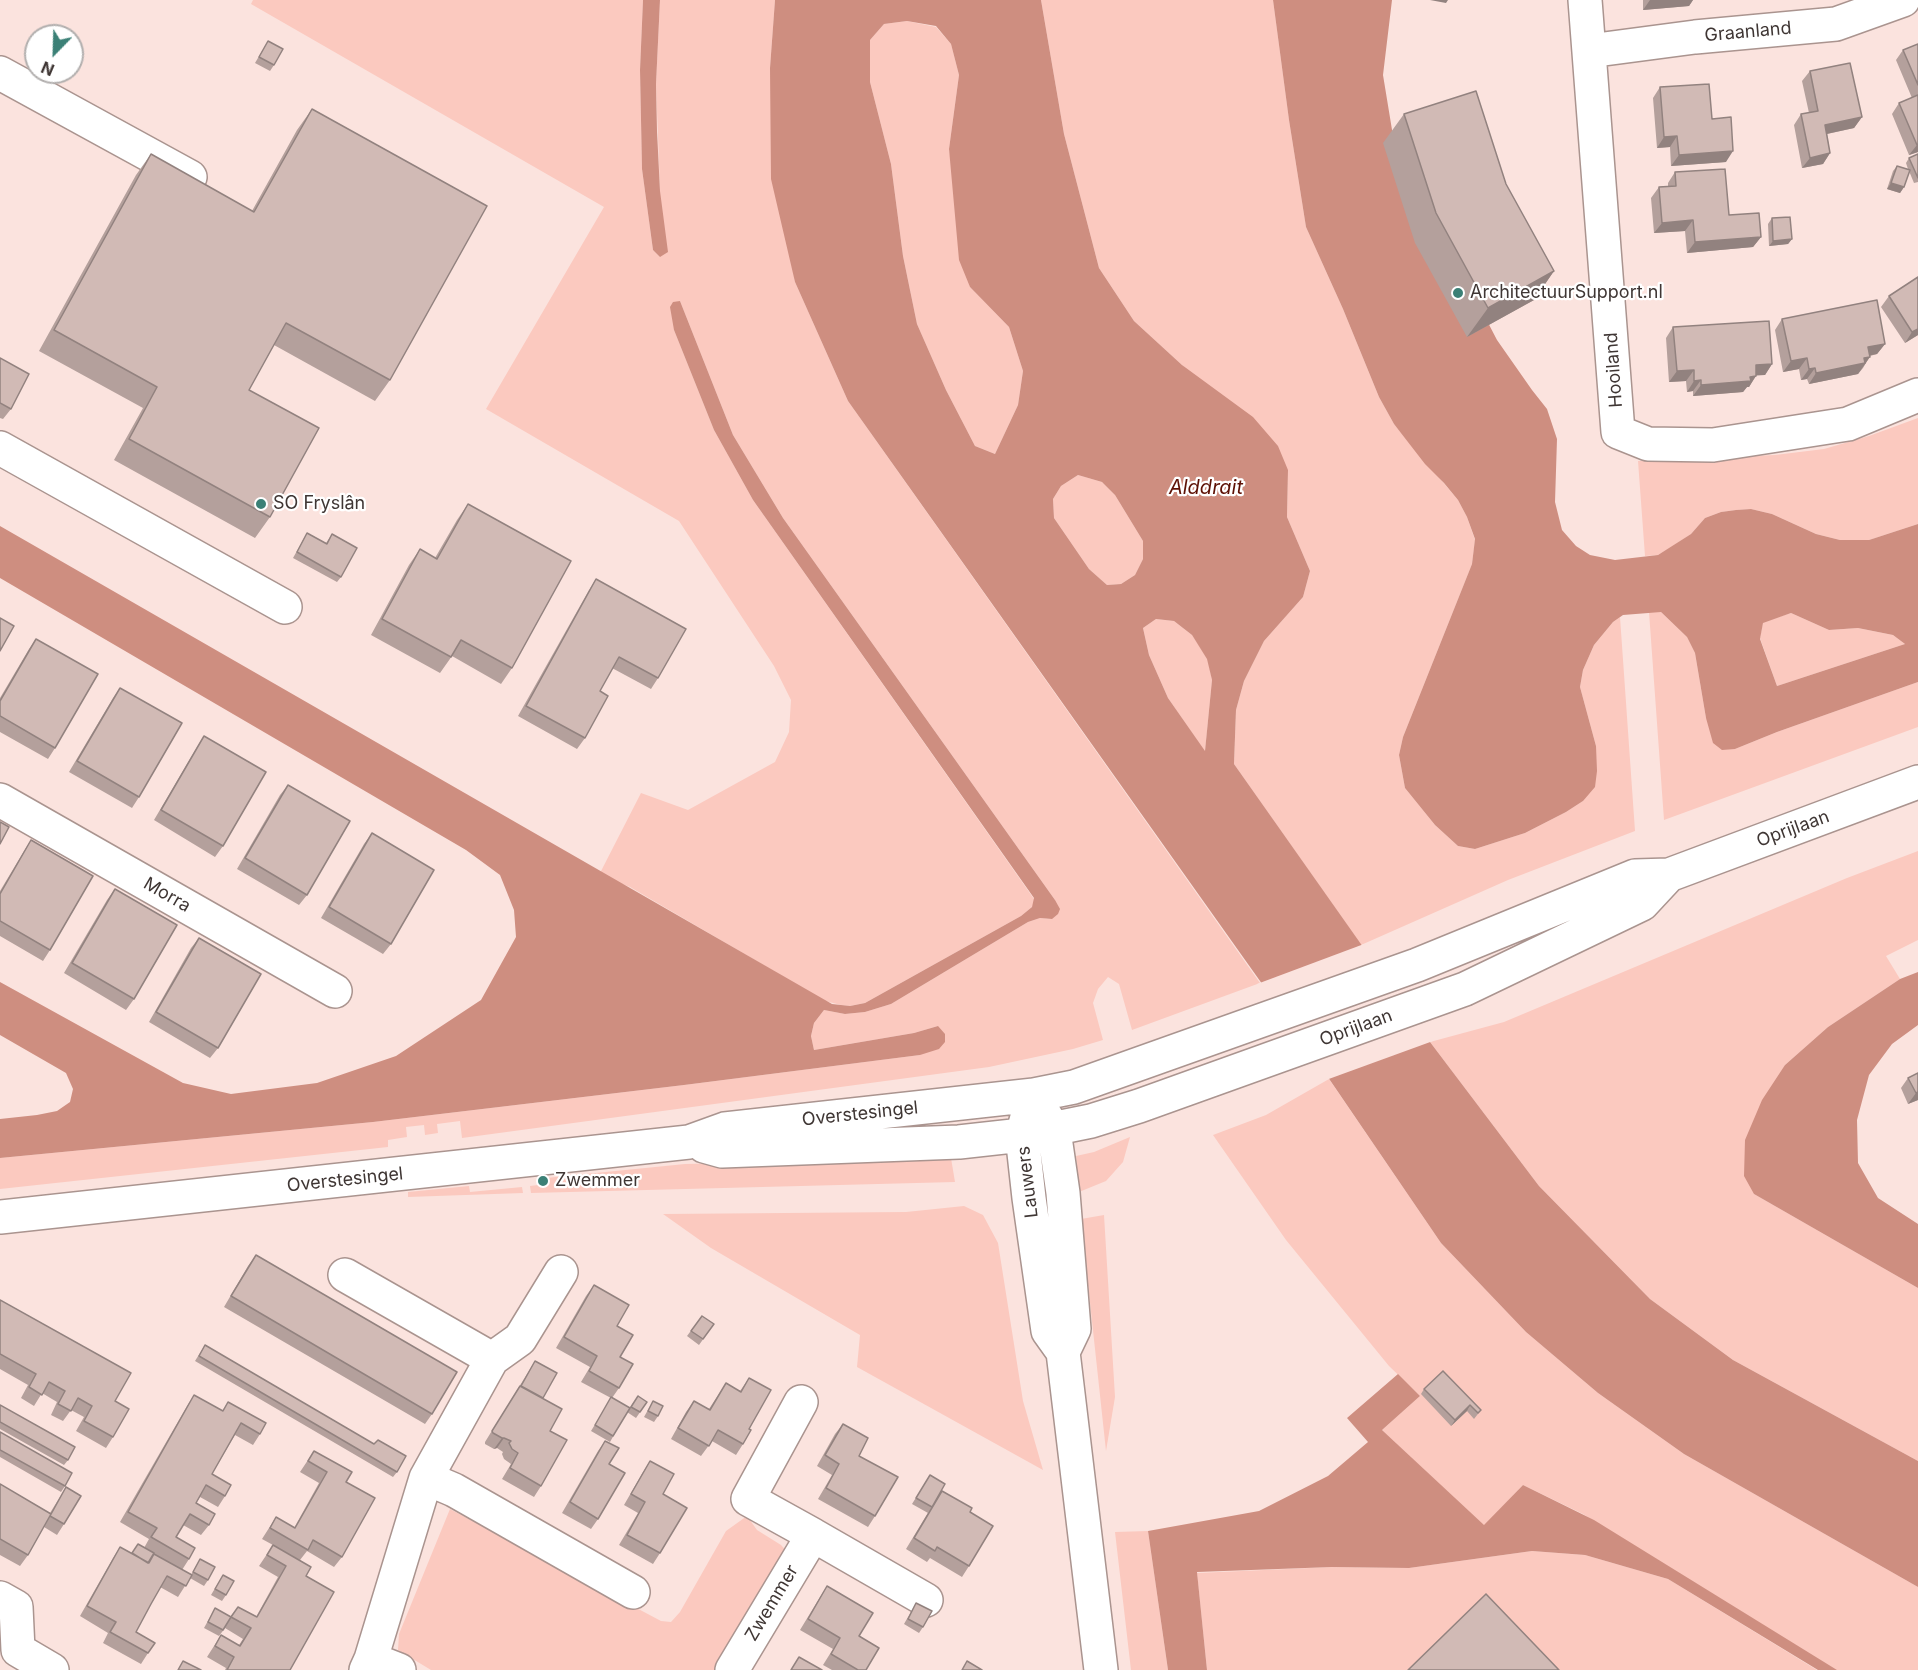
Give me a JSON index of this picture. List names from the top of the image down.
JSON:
{
  "streets": {
    "street": [
      "Graanland",
      "Hooiland",
      "Oprijlaan",
      "Morra",
      "Overstesingel",
      "Lauwers",
      "Zwemmer"
    ]
  },
  "crossings": [
    ["Graanland", "Hooiland"],
    ["Oprijlaan", "Overstesingel"],
    ["Oprijlaan", "Lauwers"],
    ["Overstesingel", "Lauwers"]
  ],
  "water": ["Alddrait"],
  "places": ["ArchitectuurSupport.nl", "SO Fryslân", "Zwemmer"],
  "north": "bottom left"
}
